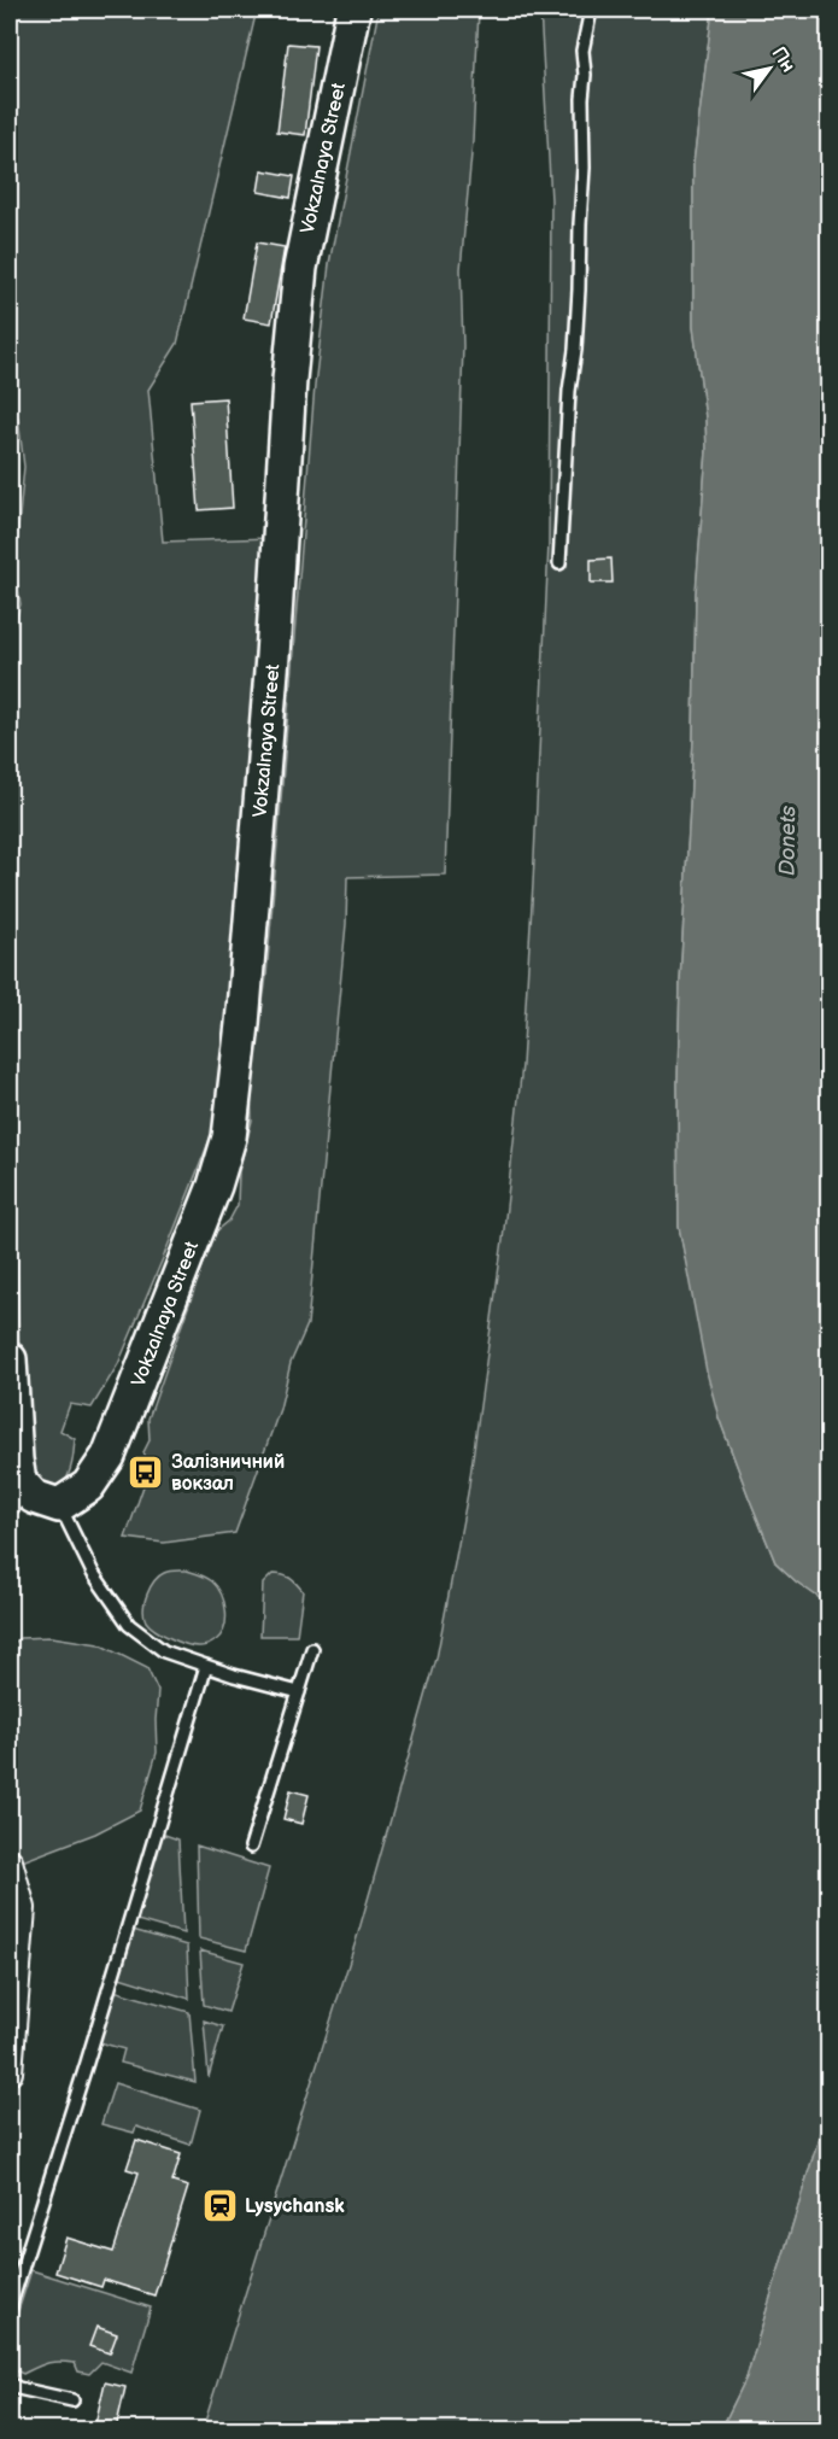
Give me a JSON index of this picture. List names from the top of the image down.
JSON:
{
  "streets": {
    "main road": ["Vokzalnaya Street"]
  },
  "water": ["Donets"],
  "places": {
    "bus stop": ["Залізничний вокзал"],
    "station": ["Lysychansk"]
  },
  "north": "top right"
}
